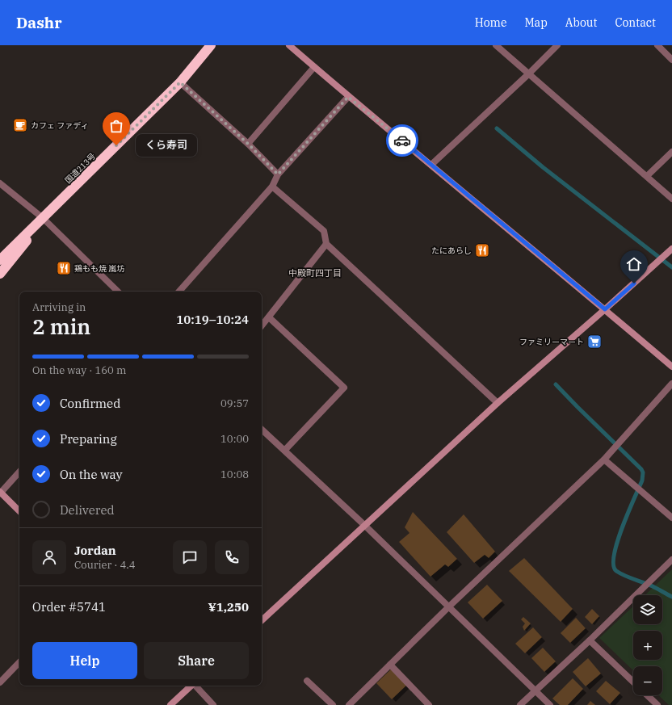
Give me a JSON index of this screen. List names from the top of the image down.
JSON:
{
  "streets": {
    "highway": ["国道213号"]
  },
  "districts": ["中殿町四丁目"],
  "places": {
    "cafe": ["カフェ ファディ"],
    "other": ["くら寿司"],
    "restaurant": ["たにあらし", "鶏もも焼 嵐坊"],
    "supermarket": ["ファミリーマート"]
  },
  "page": {
    "header": "Dashr",
    "nav": [
      "Home",
      "Map",
      "About",
      "Contact"
    ],
    "bubble": "くら寿司",
    "heading": ["2 min", "Arriving in", "10:19–10:24"],
    "panel": [
      "Jordan",
      "Courier · 4.4",
      "Order #5741",
      "¥1,250"
    ],
    "bar": "On the way · 160 m",
    "list": [
      ["Confirmed", "09:57"],
      ["Preparing", "10:00"],
      ["On the way", "10:08"],
      "Delivered"
    ],
    "map_buttons": ["+", "−"],
    "buttons": ["Help", "Share"]
  }
}
